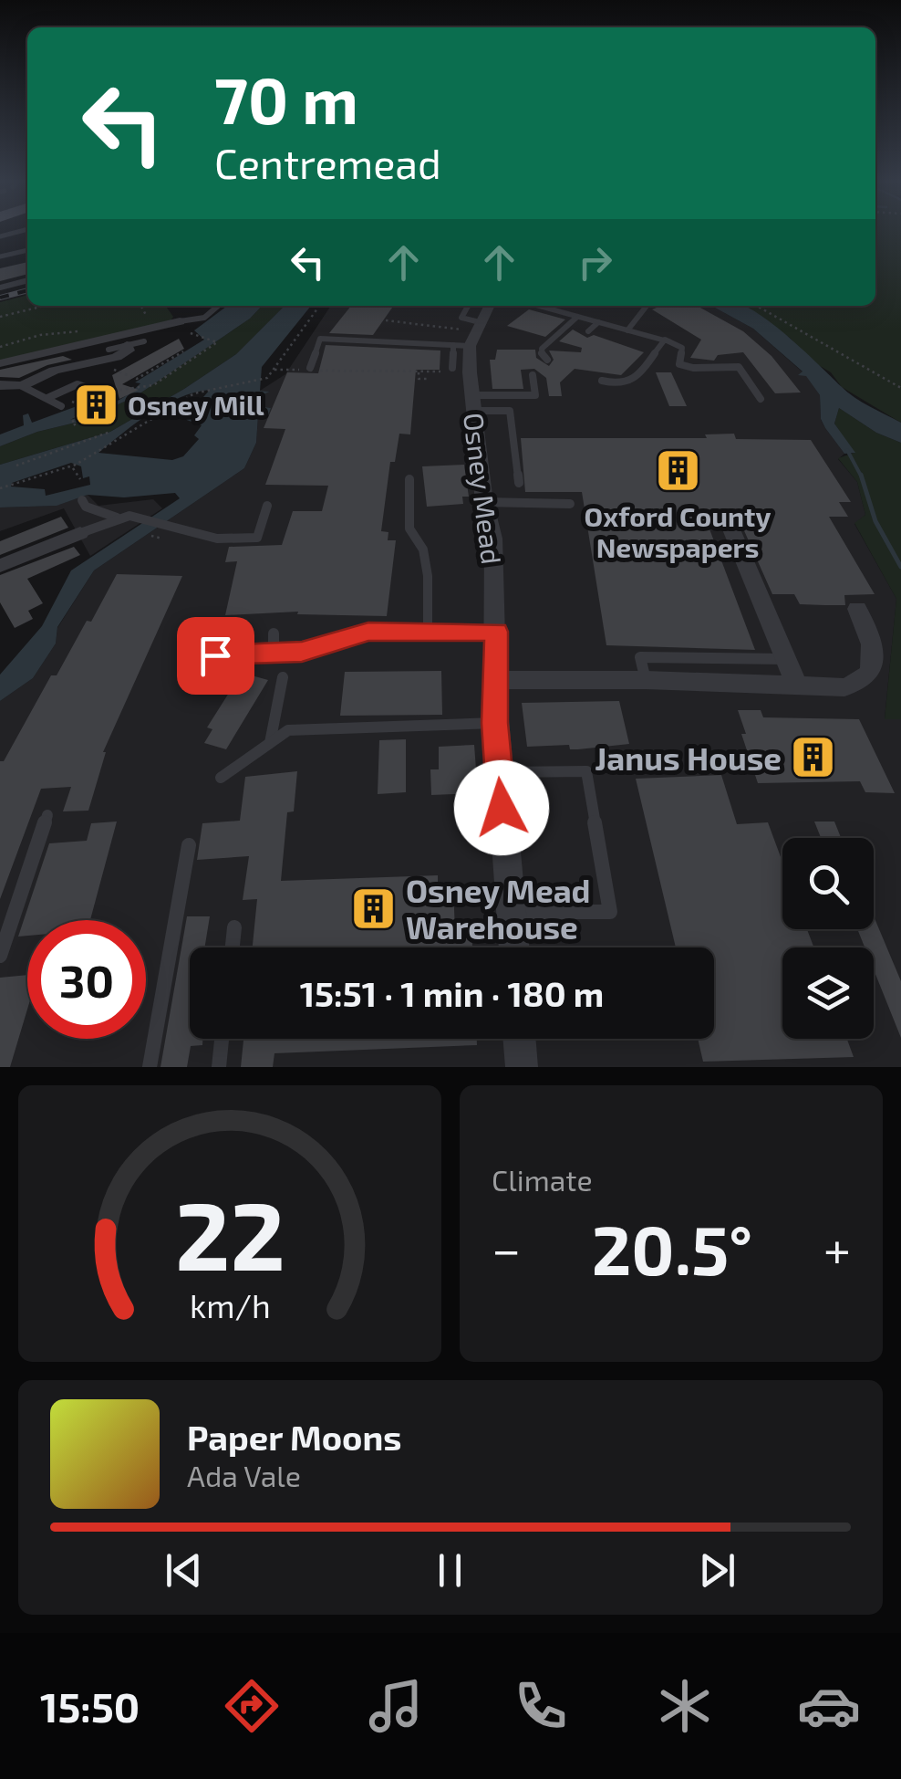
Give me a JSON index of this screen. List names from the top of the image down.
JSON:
{
  "streets": {
    "street": ["Osney Mead"]
  },
  "places": {
    "building": [
      "Osney Mill",
      "Oxford County Newspapers",
      "Janus House",
      "Osney Mead Warehouse"
    ]
  },
  "page": {
    "turn": ["70 m", "Centremead"],
    "limit": "30",
    "trip": "15:51 · 1 min · 180 m",
    "tile": "Climate",
    "heat": ["−", "20.5°", "+"],
    "song": ["Paper Moons", "Ada Vale"],
    "tabs": "15:50",
    "gauge": ["22", "km/h"]
  }
}
